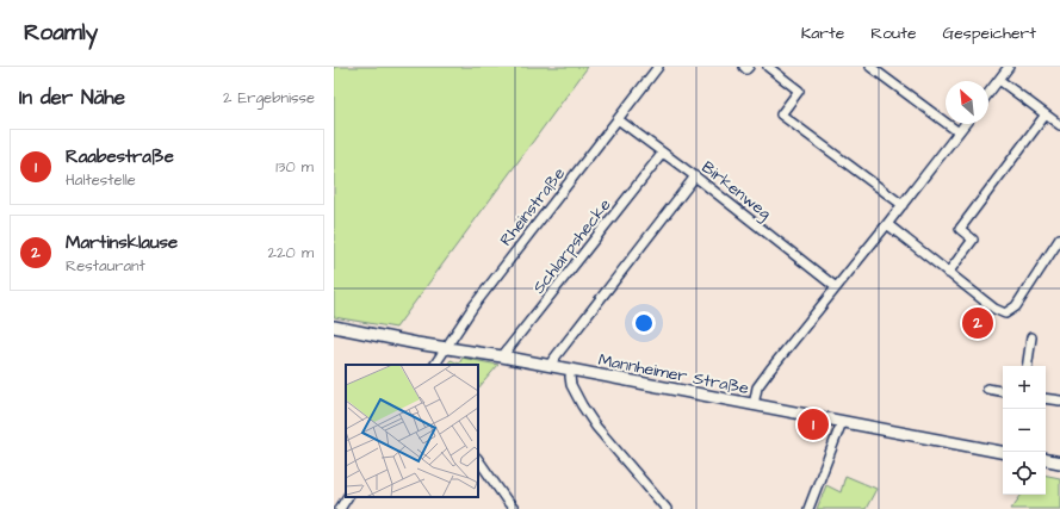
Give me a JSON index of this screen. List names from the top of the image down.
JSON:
{
  "streets": {
    "street": [
      "Birkenweg",
      "Rheinstraße",
      "Schlarpshecke",
      "Mannheimer Straße"
    ]
  },
  "crossings": [
    ["Birkenweg", "Rheinstraße"],
    ["Birkenweg", "Schlarpshecke"],
    ["Rheinstraße", "Mannheimer Straße"],
    ["Schlarpshecke", "Mannheimer Straße"]
  ],
  "north": "top left",
  "page": {
    "header": "Roamly",
    "nav": ["Karte", "Route", "Gespeichert"],
    "heading": ["In der Nähe", "2 Ergebnisse"],
    "list": [
      {
        "mark": "1",
        "name": "Raabestraße",
        "note": "Haltestelle",
        "value": "130 m"
      },
      {
        "mark": "2",
        "name": "Martinsklause",
        "note": "Restaurant",
        "value": "220 m"
      }
    ],
    "pins": ["2", "1"],
    "map_buttons": ["+", "−"]
  }
}
